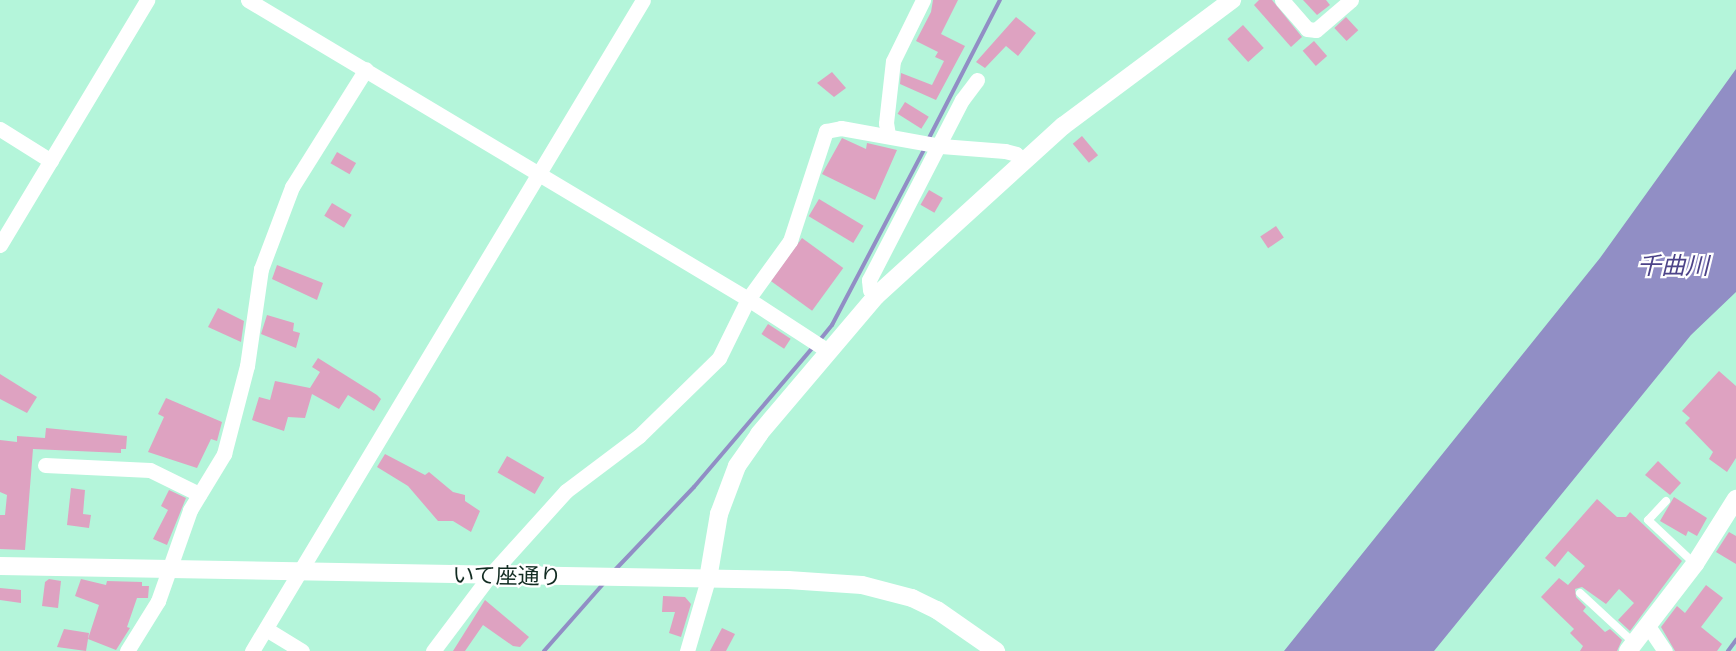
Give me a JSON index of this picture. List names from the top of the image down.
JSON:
{
  "streets": {
    "street": ["いて座通り"]
  },
  "water": ["千曲川"]
}
